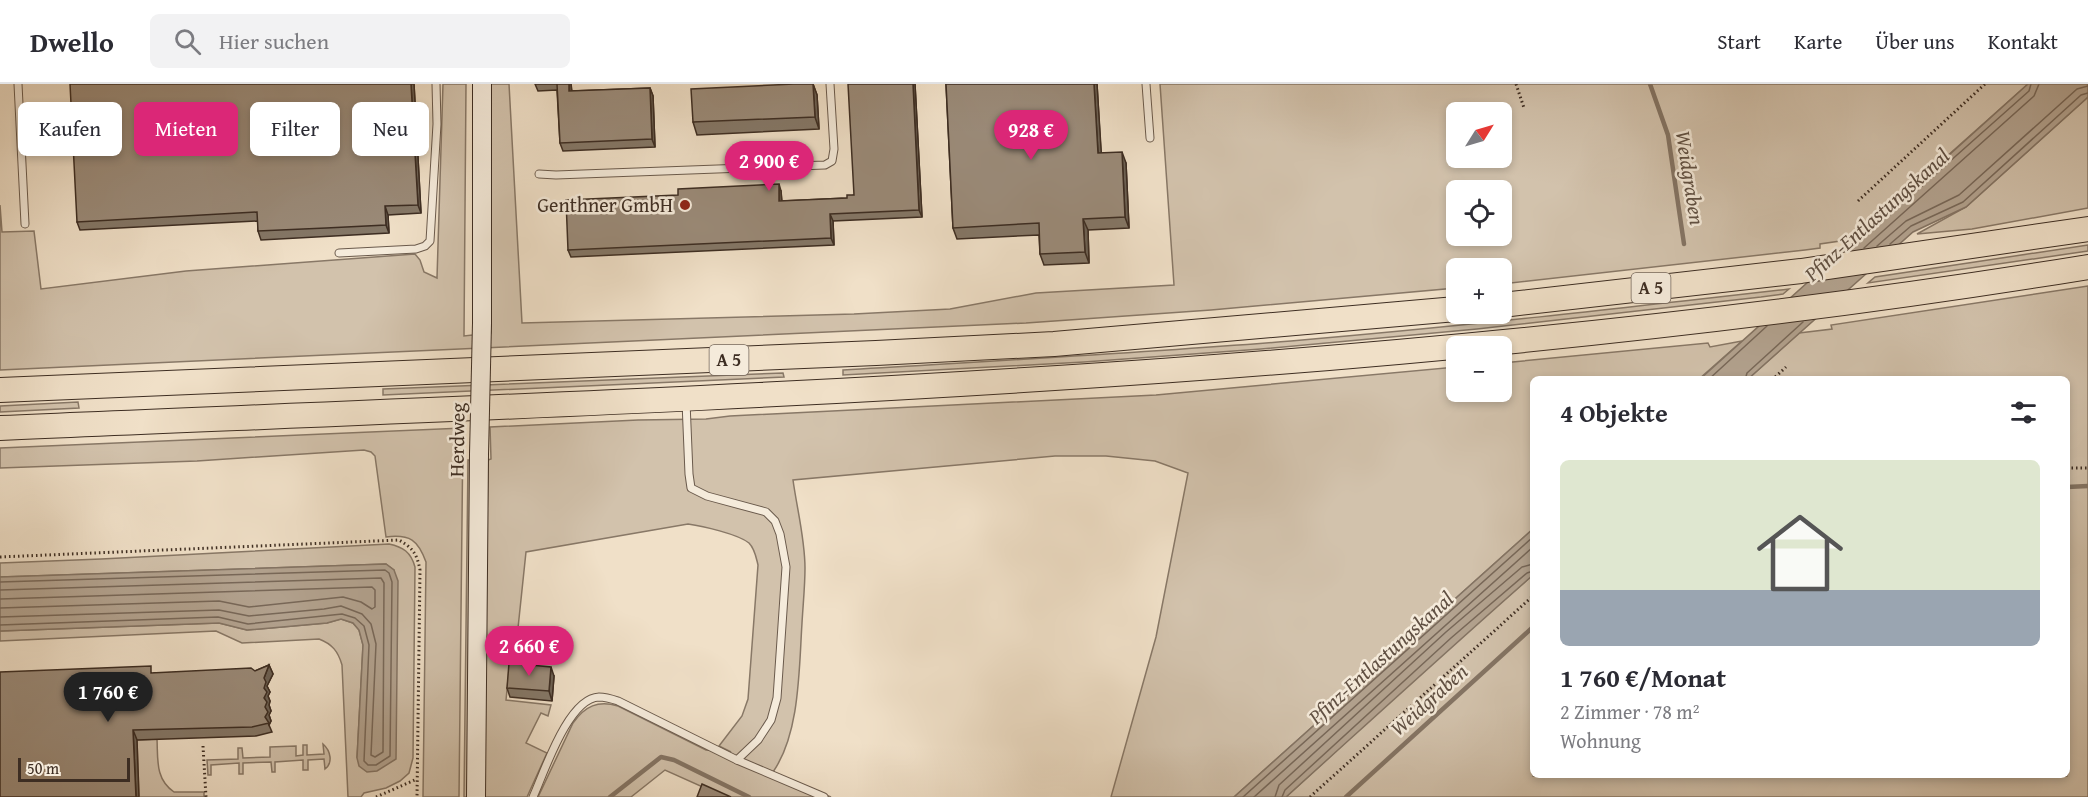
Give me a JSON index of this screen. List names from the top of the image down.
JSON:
{
  "streets": {
    "highway": ["A 5"],
    "main road": ["Herdweg"]
  },
  "water": ["Weidgraben", "Pfinz-Entlastungskanal"],
  "places": ["Genthner GmbH"],
  "scale_bar": "50 m",
  "north": "top right",
  "page": {
    "header": "Dwello",
    "search": "Hier suchen",
    "nav": [
      "Start",
      "Karte",
      "Über uns",
      "Kontakt"
    ],
    "map_buttons": ["+", "−"],
    "chip": [
      "Kaufen",
      "Mieten",
      "Filter",
      "Neu"
    ],
    "price": [
      "928 €",
      "2 900 €",
      "2 660 €",
      "1 760 €"
    ],
    "heading": "4 Objekte",
    "list": [
      {
        "name": "1 760 €/Monat",
        "note": "2 Zimmer · 78 m² · Wohnung"
      }
    ],
    "scale": "50 m"
  }
}
